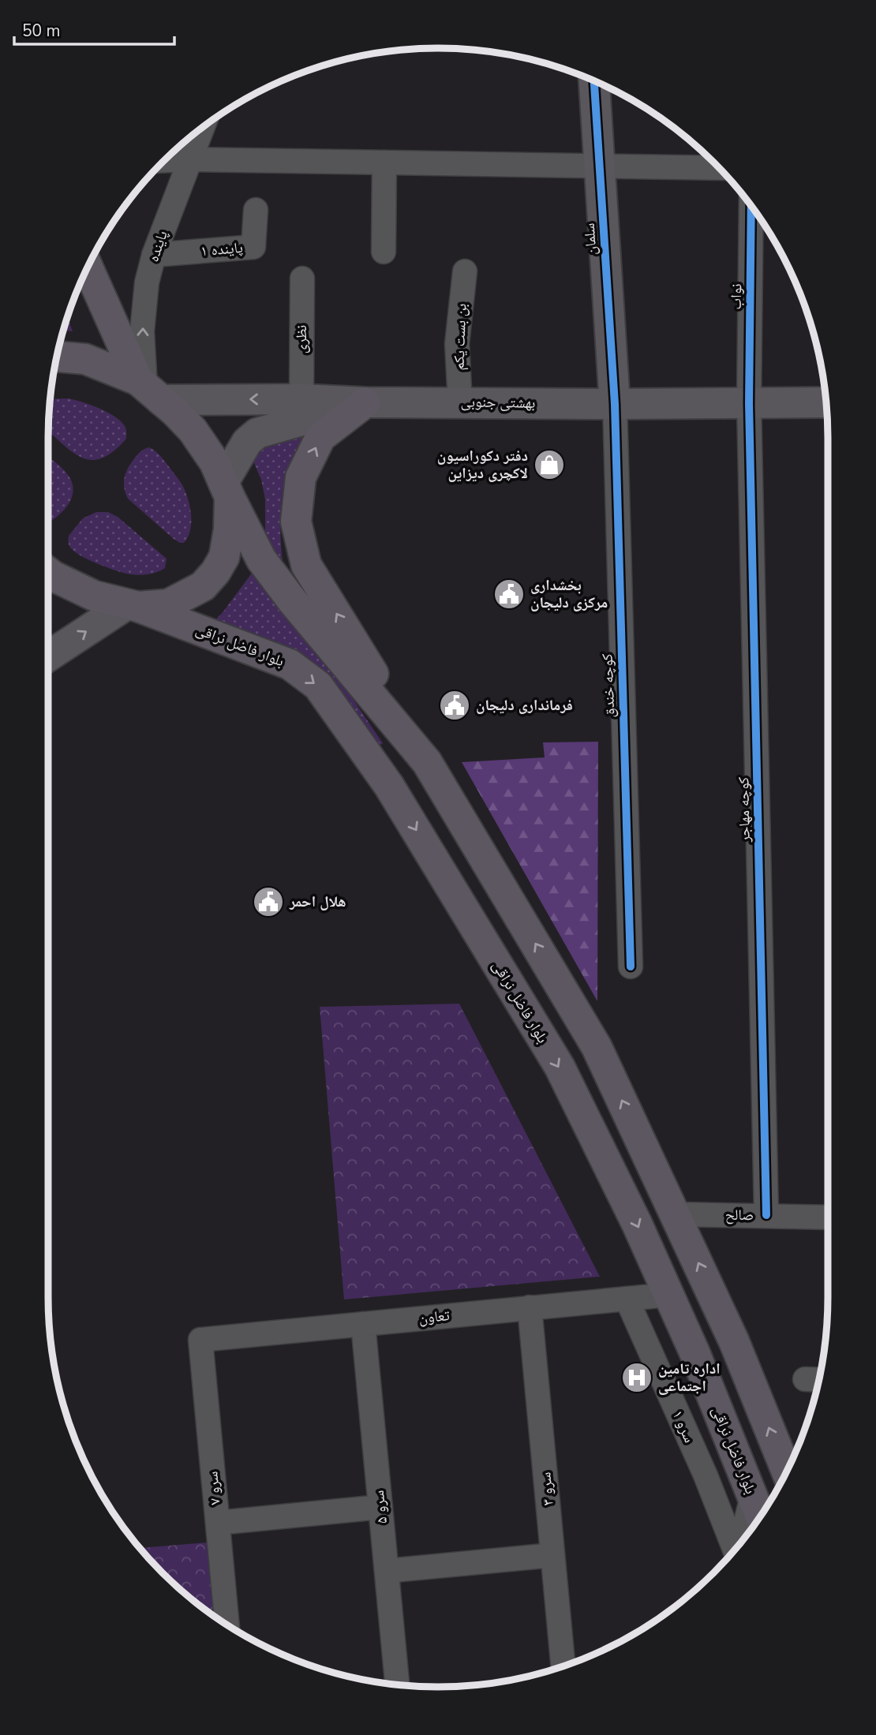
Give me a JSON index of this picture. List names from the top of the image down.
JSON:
{
  "streets": {
    "main road": ["سلمان", "بهشتی جنوبی", "بلوار فاضل نراقی"],
    "street": [
      "پاینده",
      "پاینده ۱",
      "نواب",
      "بن بست یکم",
      "نظری",
      "کوچه خندق",
      "کوچه مهاجر",
      "صالح",
      "تعاون",
      "سرو ۱",
      "سرو ۷",
      "سرو ۳",
      "سرو ۵"
    ]
  },
  "crossings": [
    ["سلمان", "بهشتی جنوبی"],
    ["سلمان", "کوچه خندق"],
    ["پاینده", "پاینده ۱"],
    ["پاینده", "بهشتی جنوبی"],
    ["نواب", "بهشتی جنوبی"],
    ["نواب", "کوچه مهاجر"],
    ["بن بست یکم", "بهشتی جنوبی"],
    ["نظری", "بهشتی جنوبی"],
    ["بهشتی جنوبی", "کوچه خندق"],
    ["بهشتی جنوبی", "کوچه مهاجر"],
    ["بلوار فاضل نراقی", "تعاون"],
    ["کوچه مهاجر", "صالح"],
    ["تعاون", "سرو ۱"],
    ["تعاون", "سرو ۷"],
    ["تعاون", "سرو ۳"],
    ["تعاون", "سرو ۵"]
  ],
  "one_way": ["پاینده"],
  "places": {
    "shop": ["دفتر دکوراسیون لاکچری دیزاین"],
    "public building": ["بخشداری مرکزی دلیجان", "فرمانداری دلیجان", "هلال احمر"],
    "hospital": ["اداره تامین اجتماعی"]
  },
  "scale_bar": "50 m"
}
